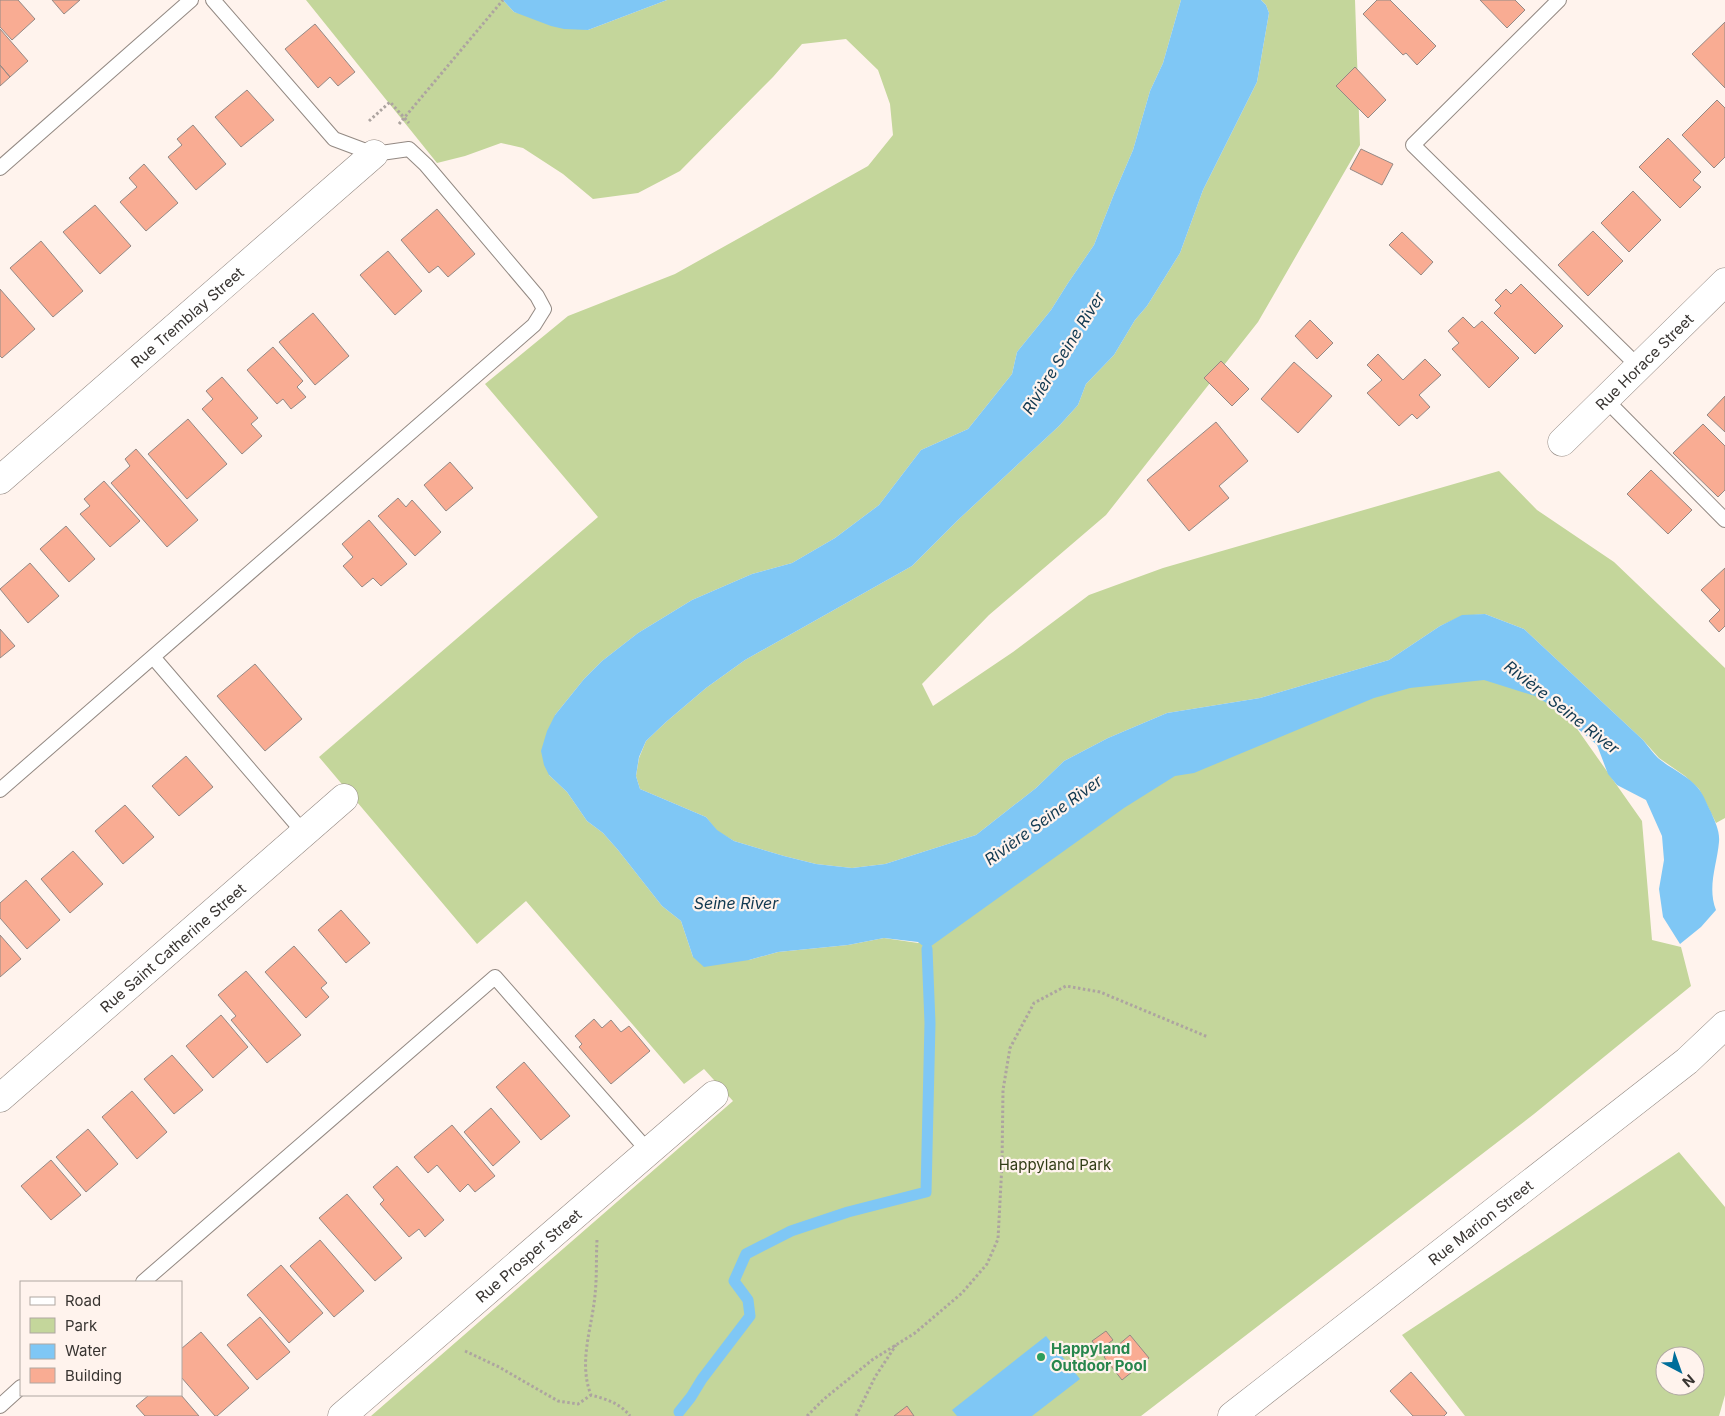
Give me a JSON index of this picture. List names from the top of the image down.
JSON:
{
  "streets": {
    "street": [
      "Rue Tremblay Street",
      "Rue Horace Street",
      "Rue Saint Catherine Street",
      "Rue Marion Street",
      "Rue Prosper Street"
    ]
  },
  "water": ["Rivière Seine River", "Seine River"],
  "parks": ["Happyland Park"],
  "places": ["Happyland Outdoor Pool"],
  "legend": [
    "Road",
    "Park",
    "Water",
    "Building"
  ],
  "north": "bottom right"
}
